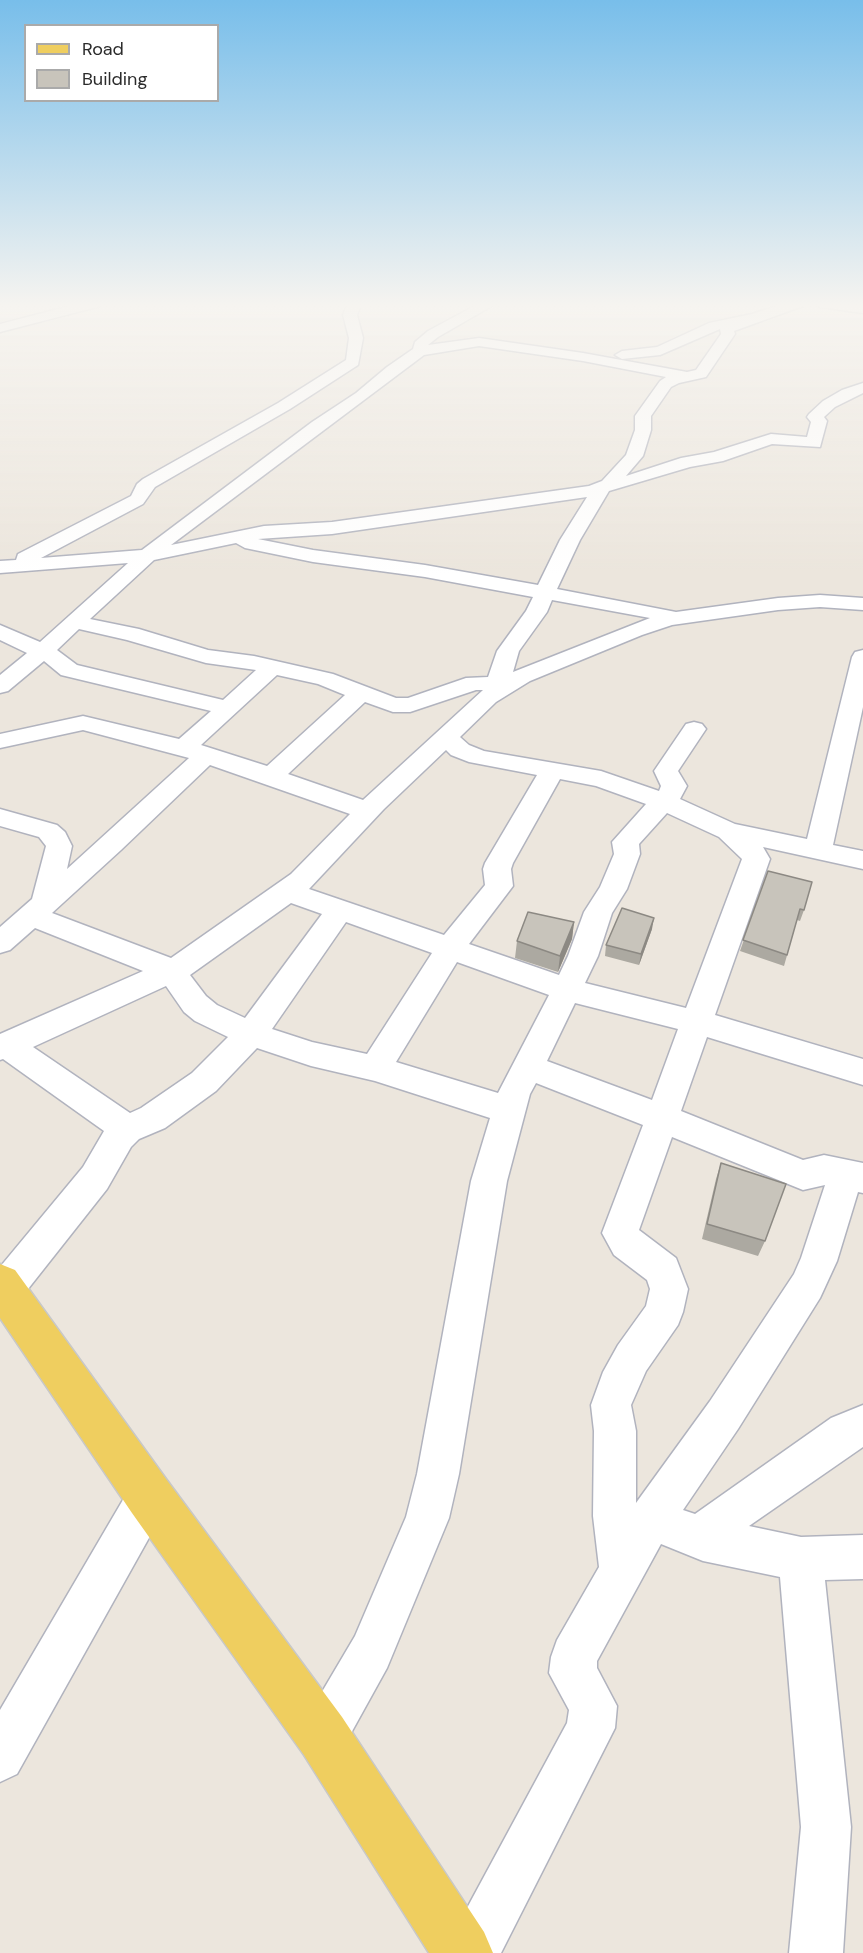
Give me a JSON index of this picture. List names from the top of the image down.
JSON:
{
  "legend": ["Road", "Building"]
}
